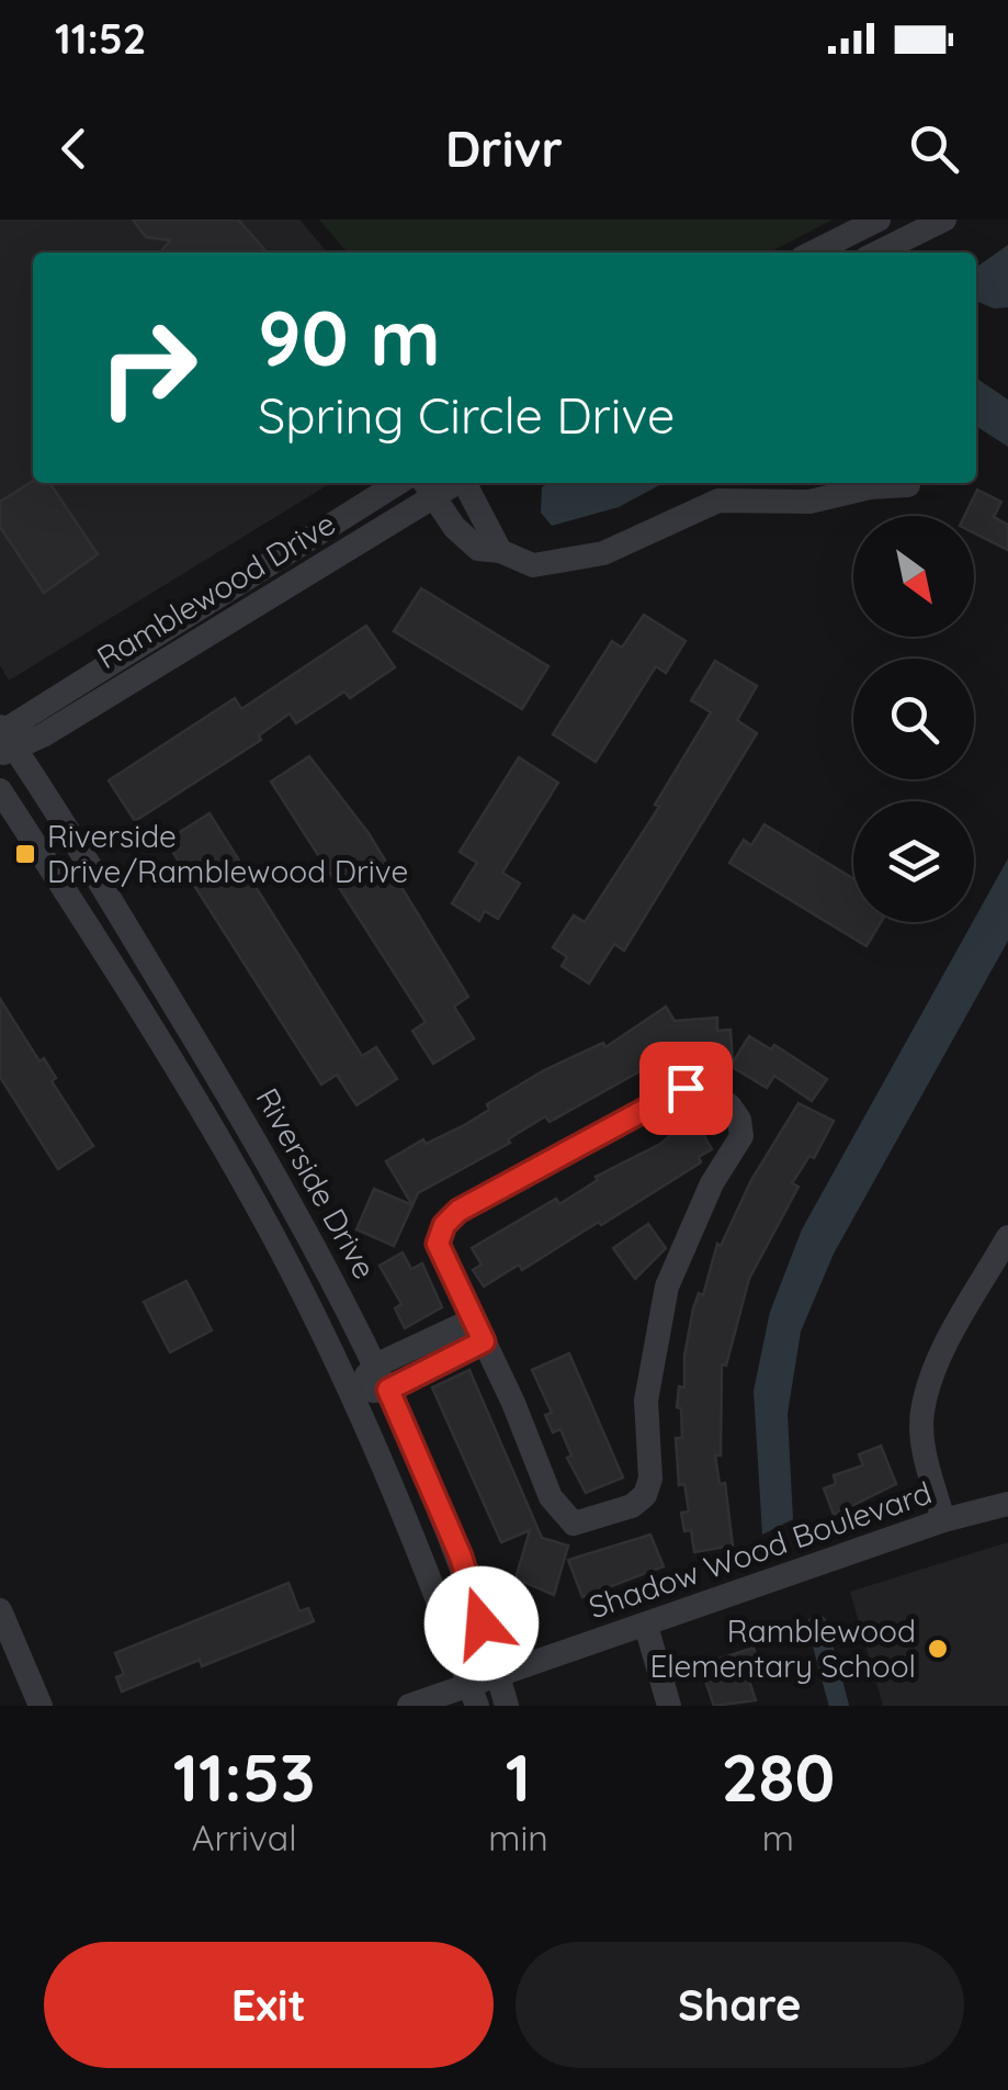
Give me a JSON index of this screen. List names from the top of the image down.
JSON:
{
  "streets": {
    "street": ["Ramblewood Drive", "Riverside Drive", "Shadow Wood Boulevard"]
  },
  "crossings": [
    ["Ramblewood Drive", "Riverside Drive"],
    ["Riverside Drive", "Shadow Wood Boulevard"]
  ],
  "places": {
    "transit": ["Riverside Drive/Ramblewood Drive"],
    "other": ["Ramblewood Elementary School"]
  },
  "north": "bottom right",
  "page": {
    "status": "11:52",
    "header": "Drivr",
    "turn": ["90 m", "Spring Circle Drive"],
    "eta": [
      "11:53",
      "Arrival",
      "1",
      "min",
      "280",
      "m"
    ],
    "buttons": ["Exit", "Share"]
  }
}
